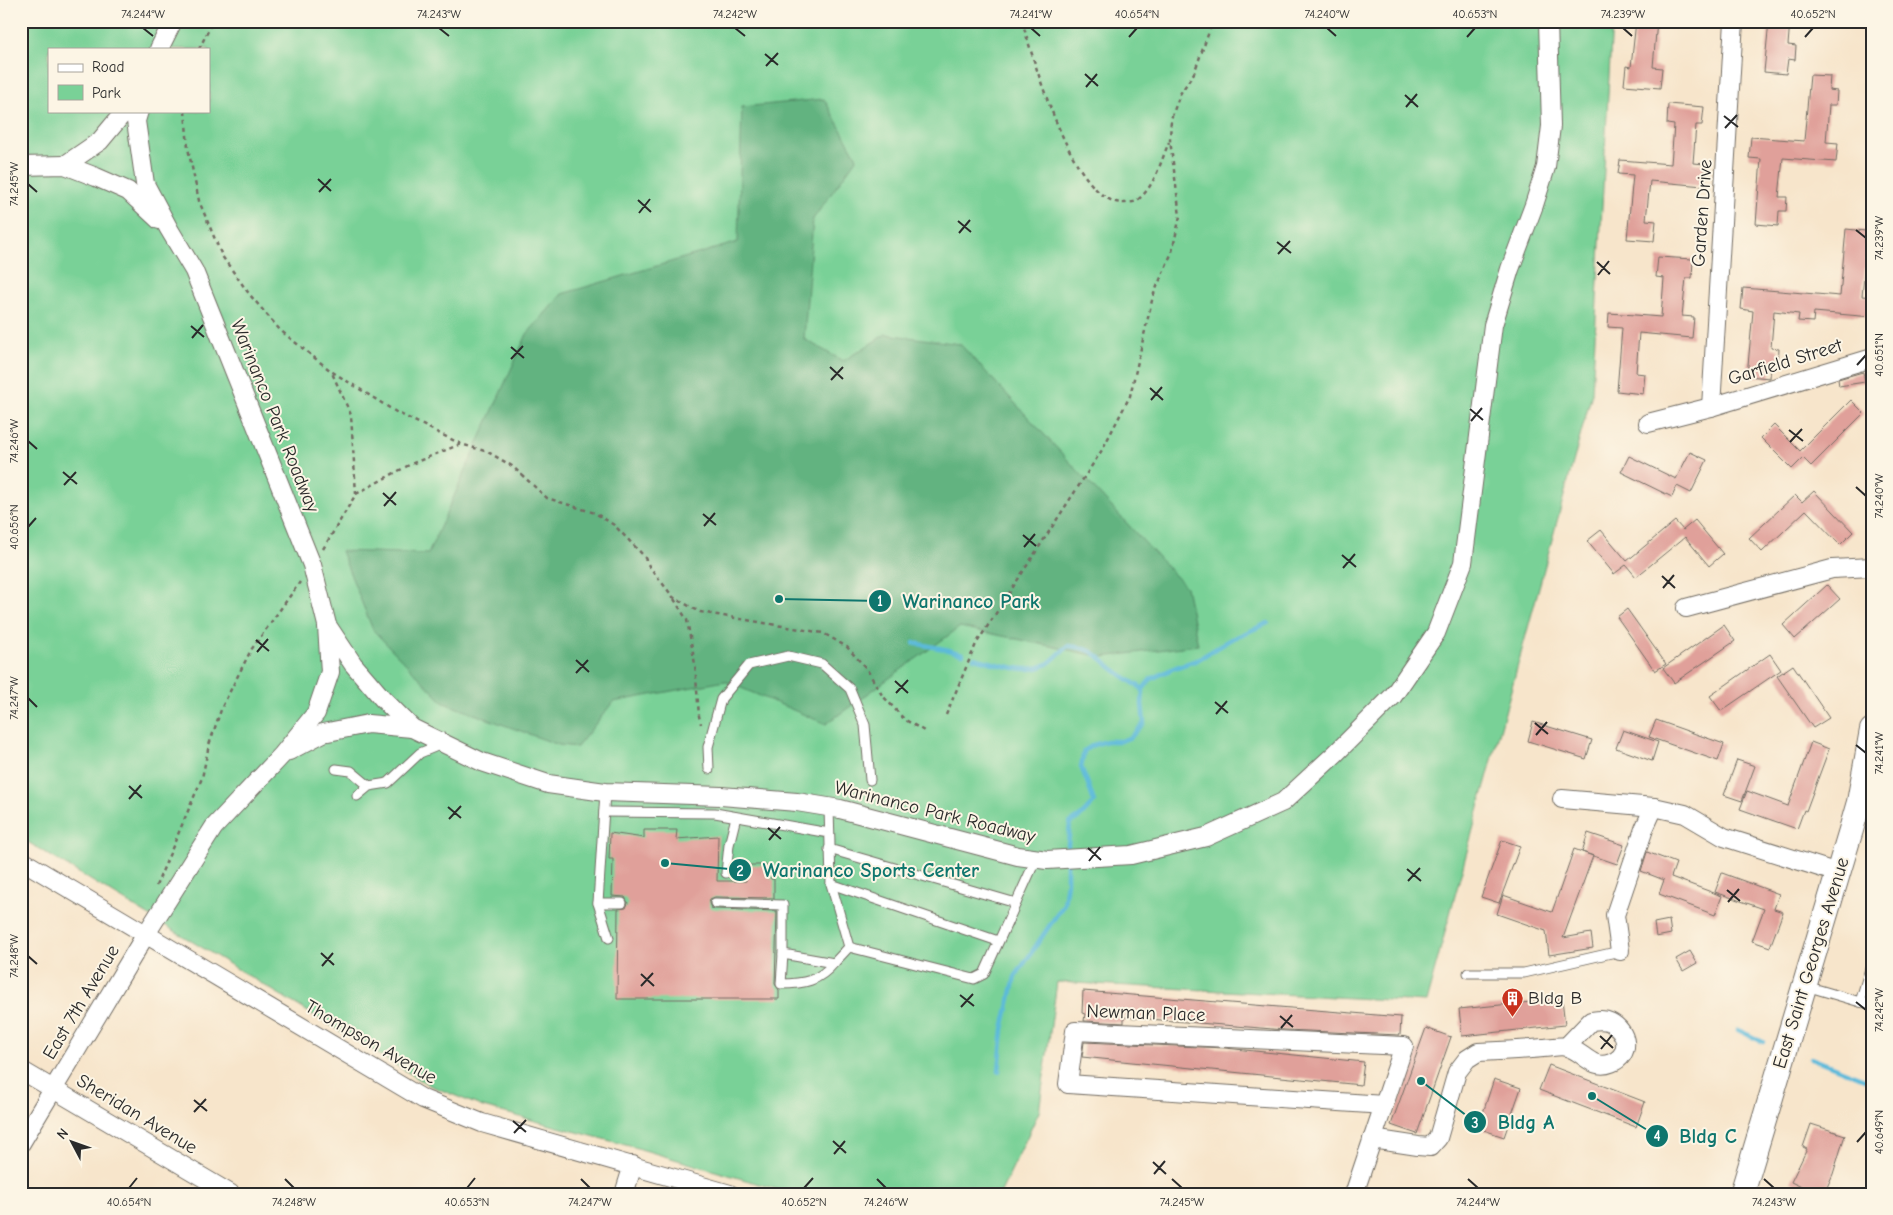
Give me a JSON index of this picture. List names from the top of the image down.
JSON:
{
  "streets": {
    "main road": ["East Saint Georges Avenue"],
    "street": [
      "Garden Drive",
      "Garfield Street",
      "Warinanco Park Roadway",
      "East 7th Avenue",
      "Newman Place",
      "Thompson Avenue",
      "Sheridan Avenue"
    ]
  },
  "crossings": [
    ["Garden Drive", "Garfield Street"],
    ["Warinanco Park Roadway", "East 7th Avenue"],
    ["Warinanco Park Roadway", "Thompson Avenue"],
    ["East 7th Avenue", "Thompson Avenue"],
    ["East 7th Avenue", "Sheridan Avenue"]
  ],
  "places": {
    "other": [
      "Warinanco Park",
      "Warinanco Sports Center",
      "Bldg A",
      "Bldg C"
    ],
    "building": ["Bldg B"]
  },
  "legend": ["Road", "Park"],
  "north": "top left",
  "coordinates": [
    "74.244°W",
    "74.243°W",
    "74.242°W",
    "74.241°W",
    "40.654°N",
    "74.240°W",
    "40.653°N",
    "74.239°W",
    "40.652°N",
    "74.245°W",
    "40.651°N",
    "74.246°W",
    "40.656°N",
    "74.247°W",
    "74.248°W",
    "40.649°N"
  ]
}
